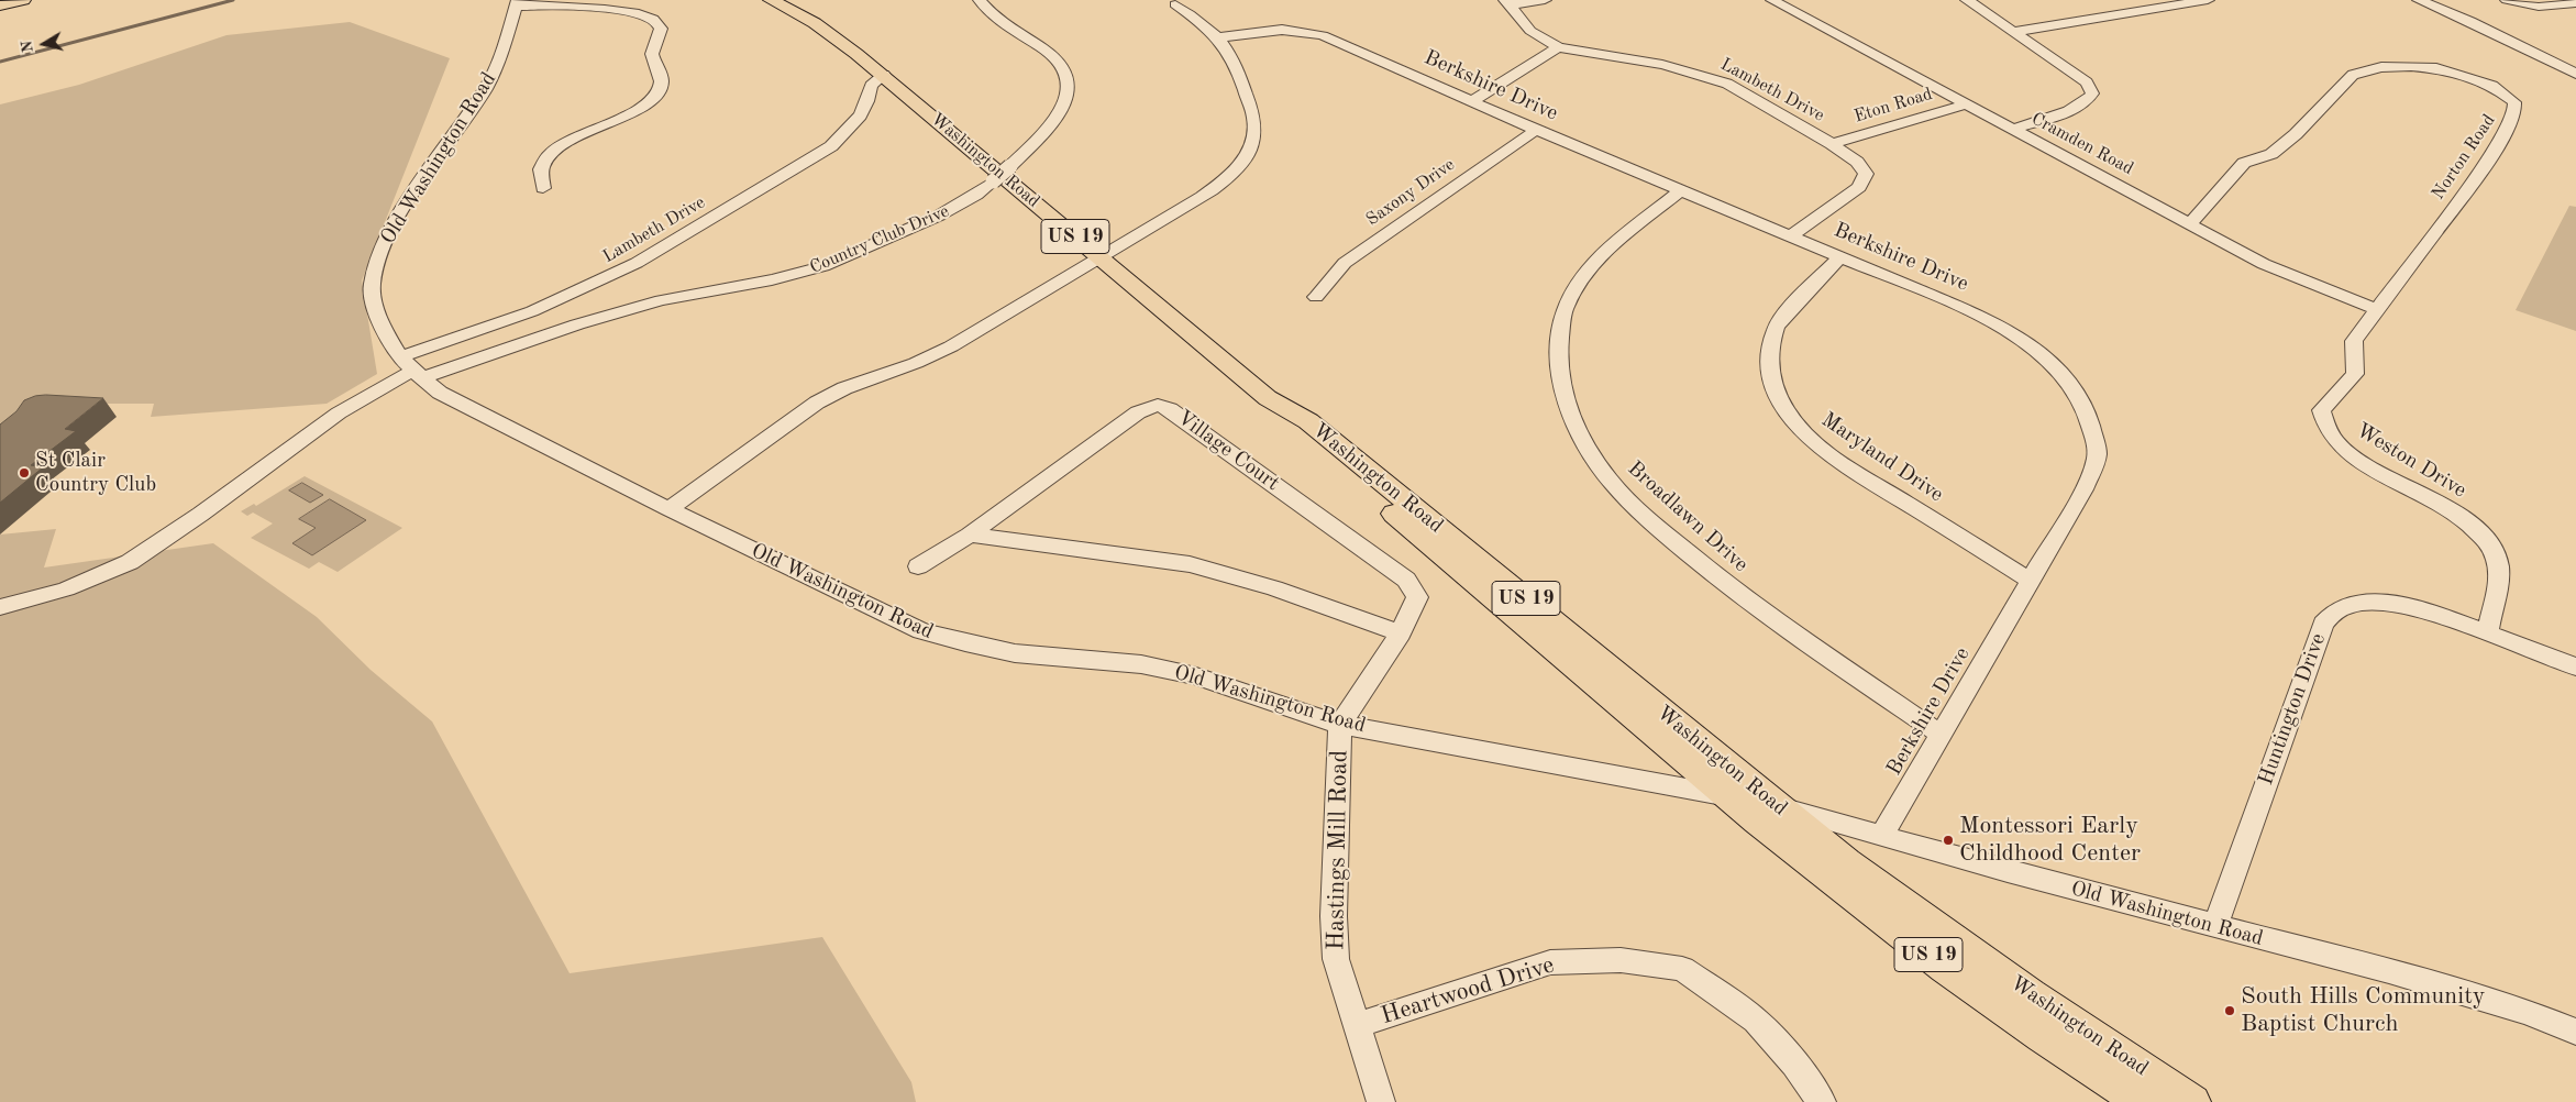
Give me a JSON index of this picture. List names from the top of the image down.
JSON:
{
  "streets": {
    "main road": ["Washington Road", "US 19"],
    "street": [
      "Berkshire Drive",
      "Lambeth Drive",
      "Eton Road",
      "Cramden Road",
      "Norton Road",
      "Old Washington Road",
      "Saxony Drive",
      "Country Club Drive",
      "Village Court",
      "Maryland Drive",
      "Weston Drive",
      "Broadlawn Drive",
      "Huntington Drive",
      "Hastings Mill Road",
      "Heartwood Drive"
    ]
  },
  "crossings": [
    ["Berkshire Drive", "Lambeth Drive"],
    ["Berkshire Drive", "Old Washington Road"],
    ["Berkshire Drive", "Saxony Drive"],
    ["Berkshire Drive", "Maryland Drive"],
    ["Berkshire Drive", "Broadlawn Drive"],
    ["Lambeth Drive", "Eton Road"],
    ["Lambeth Drive", "Old Washington Road"],
    ["Lambeth Drive", "Washington Road"],
    ["Lambeth Drive", "Country Club Drive"],
    ["Eton Road", "Cramden Road"],
    ["Cramden Road", "Norton Road"],
    ["Cramden Road", "Weston Drive"],
    ["Norton Road", "Weston Drive"],
    ["Old Washington Road", "Washington Road"],
    ["Old Washington Road", "Country Club Drive"],
    ["Old Washington Road", "Village Court"],
    ["Old Washington Road", "Huntington Drive"],
    ["Old Washington Road", "Hastings Mill Road"],
    ["Village Court", "Hastings Mill Road"],
    ["Weston Drive", "Huntington Drive"],
    ["Hastings Mill Road", "Heartwood Drive"]
  ],
  "places": ["St Clair Country Club", "Montessori Early Childhood Center", "South Hills Community Baptist Church"],
  "north": "left"
}
